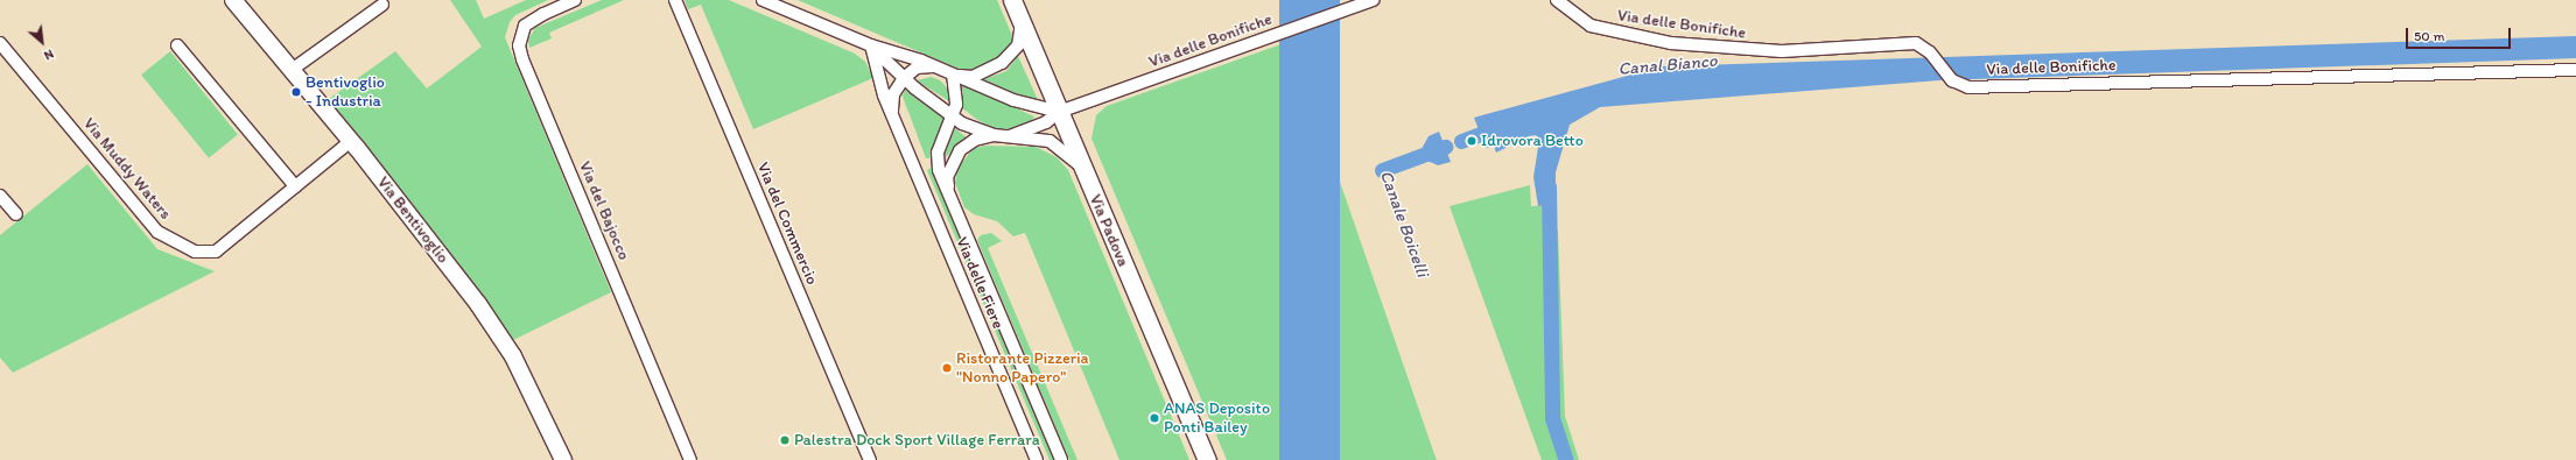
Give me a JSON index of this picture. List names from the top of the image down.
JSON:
{
  "streets": {
    "main road": ["Via Padova"],
    "street": [
      "Via delle Bonifiche",
      "Via Muddy Waters",
      "Via del Bajocco",
      "Via Bentivoglio",
      "Via del Commercio",
      "Via delle Fiere"
    ]
  },
  "crossings": [
    ["Via delle Bonifiche", "Via Padova"],
    ["Via Muddy Waters", "Via Bentivoglio"]
  ],
  "water": ["Canal Bianco", "Canale Boicelli"],
  "places": [
    "Bentivoglio - Industria",
    "Idrovora Betto",
    "Ristorante Pizzeria \"Nonno Papero\"",
    "ANAS Deposito Ponti Bailey",
    "Palestra Dock Sport Village Ferrara"
  ],
  "scale_bar": "50 m",
  "north": "bottom right"
}
